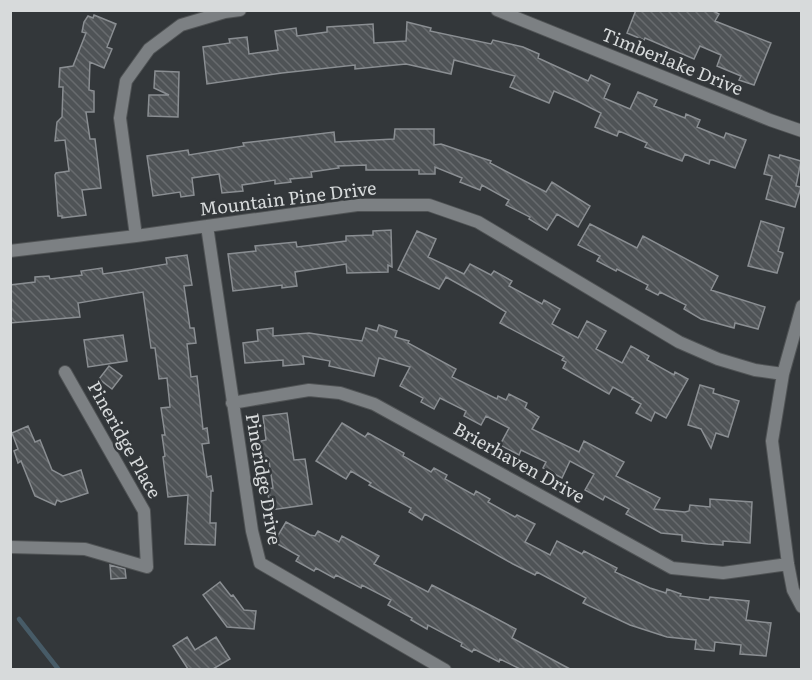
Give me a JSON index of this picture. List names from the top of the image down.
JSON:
{
  "streets": {
    "street": [
      "Timberlake Drive",
      "Mountain Pine Drive",
      "Pineridge Place",
      "Brierhaven Drive",
      "Pineridge Drive"
    ]
  },
  "crossings": [
    ["Mountain Pine Drive", "Pineridge Drive"],
    ["Brierhaven Drive", "Pineridge Drive"]
  ]
}
